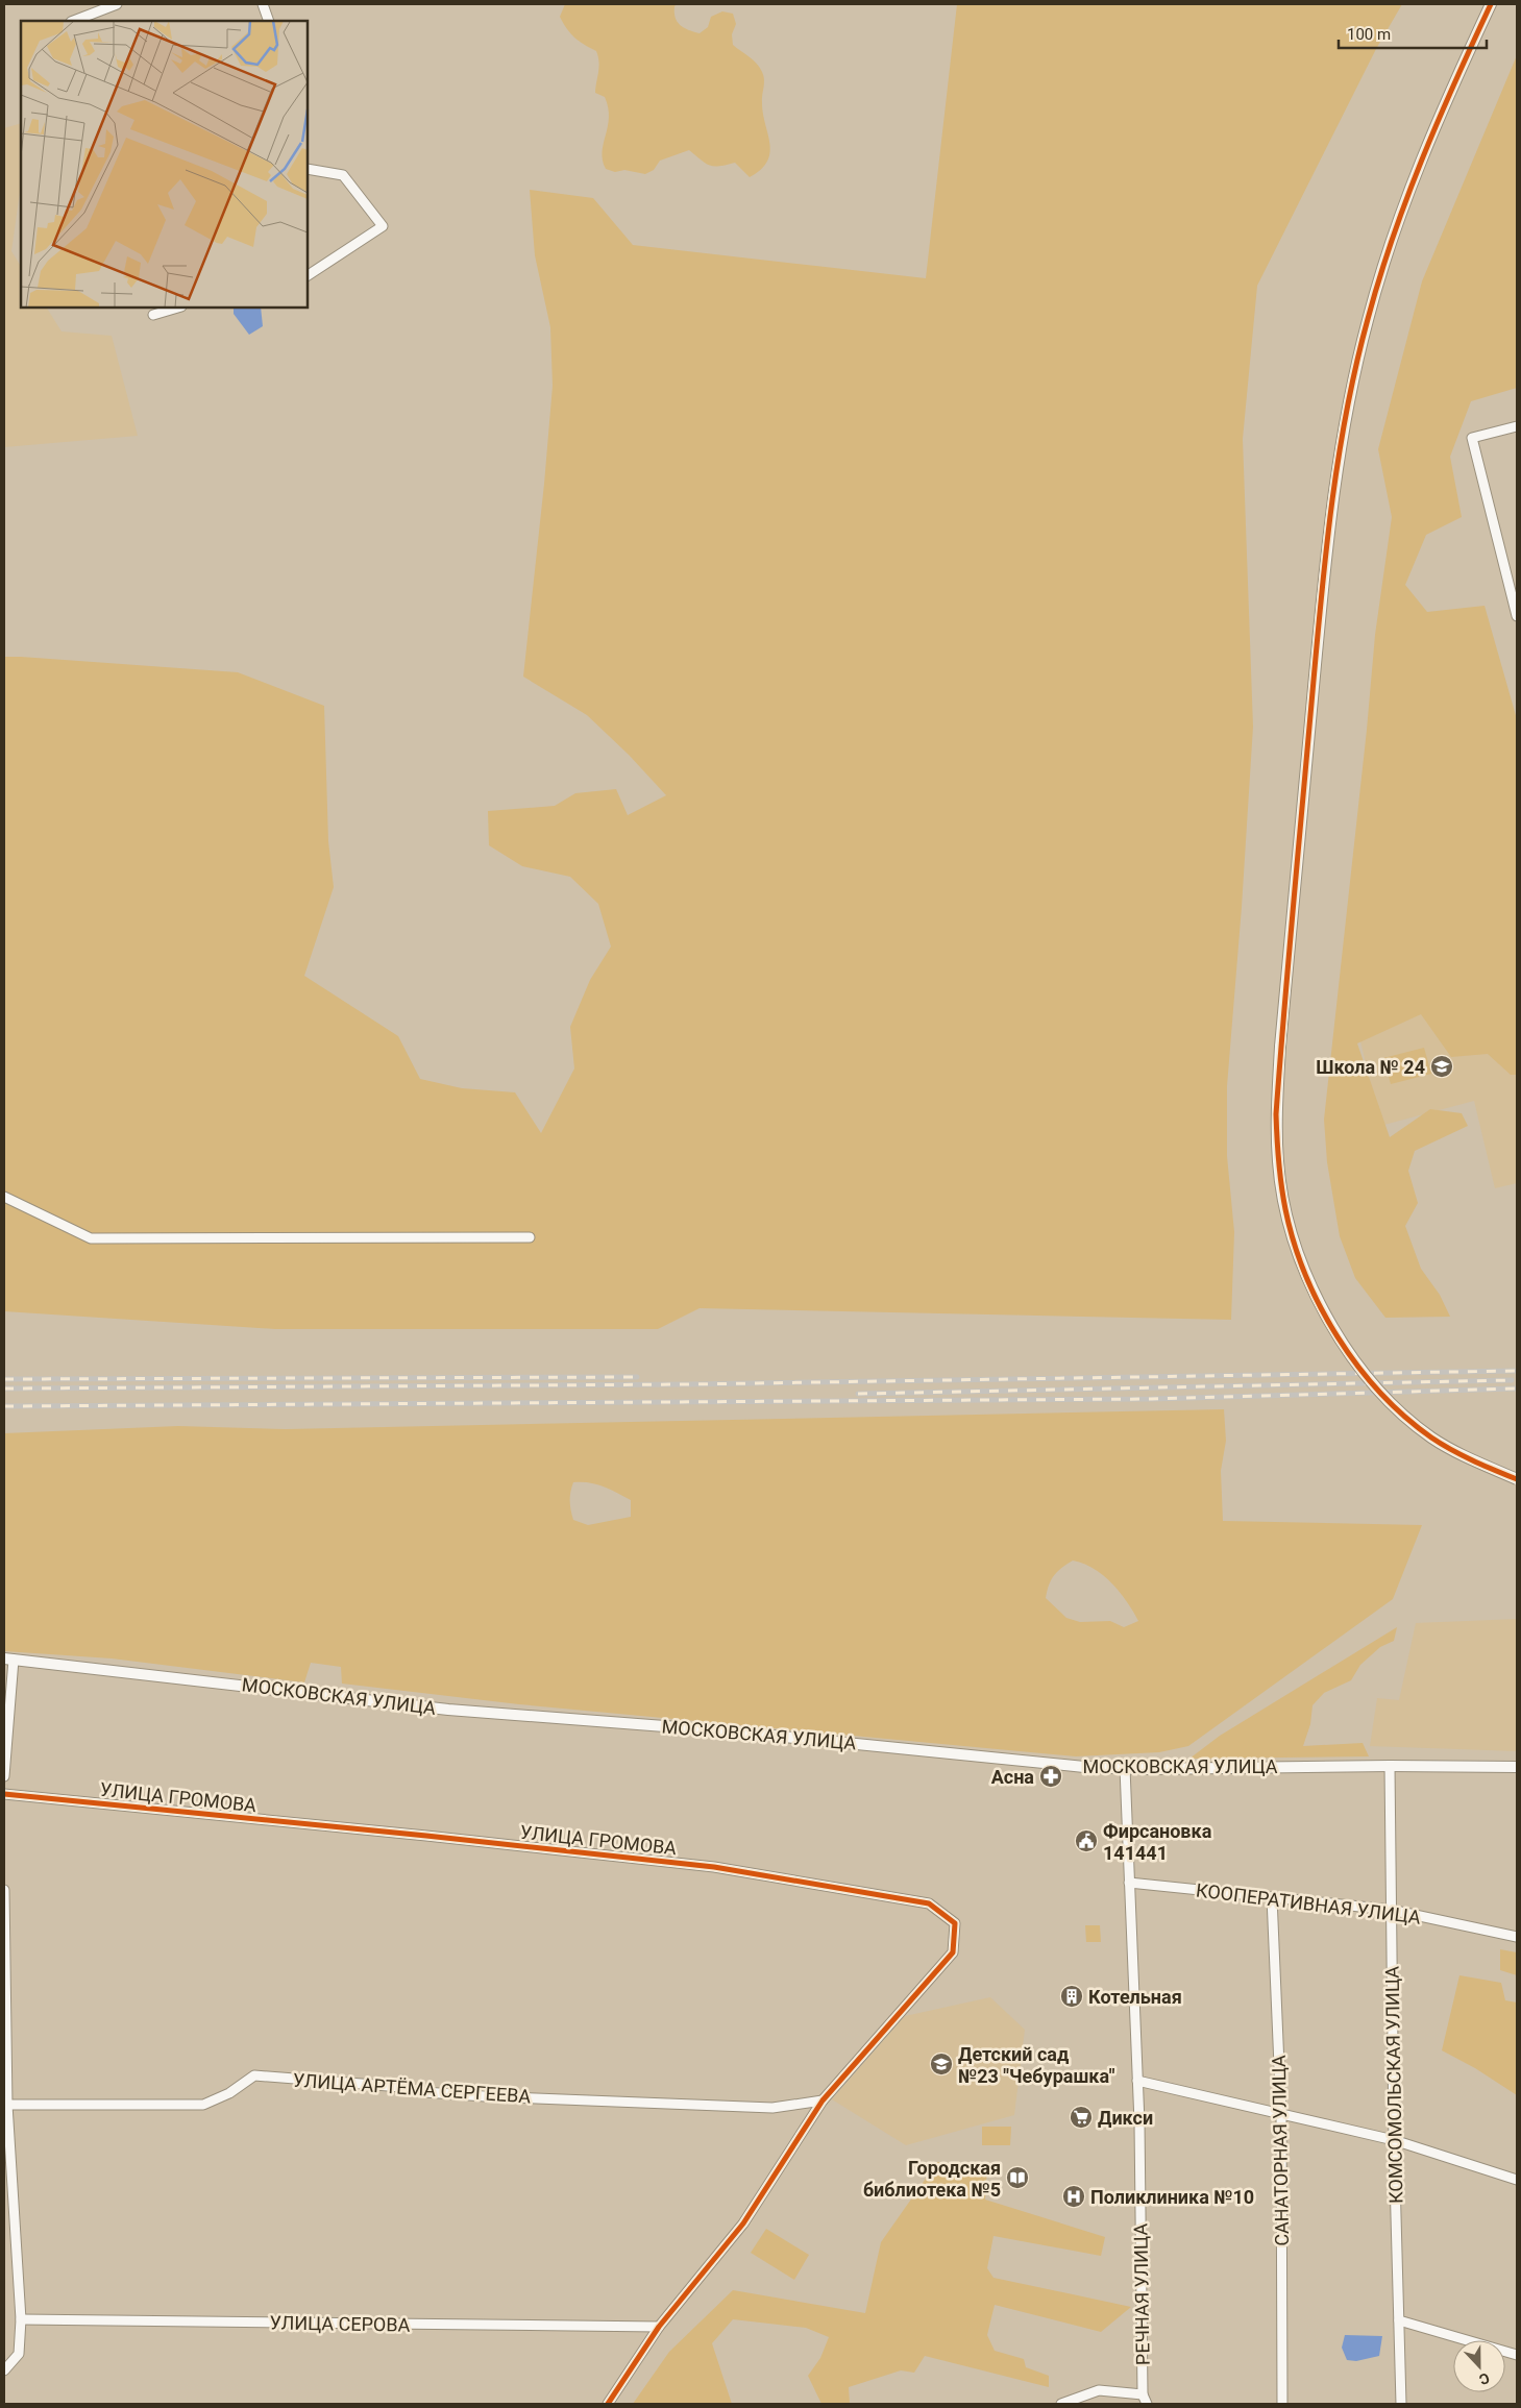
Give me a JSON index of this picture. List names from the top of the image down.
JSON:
{
  "streets": {
    "street": [
      "МОСКОВСКАЯ УЛИЦА",
      "УЛИЦА ГРОМОВА",
      "КООПЕРАТИВНАЯ УЛИЦА",
      "КОМСОМОЛЬСКАЯ УЛИЦА",
      "УЛИЦА АРТЁМА СЕРГЕЕВА",
      "САНАТОРНАЯ УЛИЦА",
      "РЕЧНАЯ УЛИЦА",
      "УЛИЦА СЕРОВА"
    ]
  },
  "crossings": [
    ["МОСКОВСКАЯ УЛИЦА", "КОМСОМОЛЬСКАЯ УЛИЦА"],
    ["МОСКОВСКАЯ УЛИЦА", "РЕЧНАЯ УЛИЦА"],
    ["УЛИЦА ГРОМОВА", "УЛИЦА АРТЁМА СЕРГЕЕВА"],
    ["КООПЕРАТИВНАЯ УЛИЦА", "КОМСОМОЛЬСКАЯ УЛИЦА"],
    ["КООПЕРАТИВНАЯ УЛИЦА", "САНАТОРНАЯ УЛИЦА"],
    ["КООПЕРАТИВНАЯ УЛИЦА", "РЕЧНАЯ УЛИЦА"]
  ],
  "places": {
    "school or university": ["Школа № 24", "Детский сад №23 \"Чебурашка\""],
    "pharmacy": ["Асна"],
    "public building": ["Фирсановка 141441"],
    "building": ["Котельная"],
    "supermarket": ["Дикси"],
    "library": ["Городская библиотека №5"],
    "hospital": ["Поликлиника №10"]
  },
  "scale_bar": "100 m",
  "north": "bottom"
}
